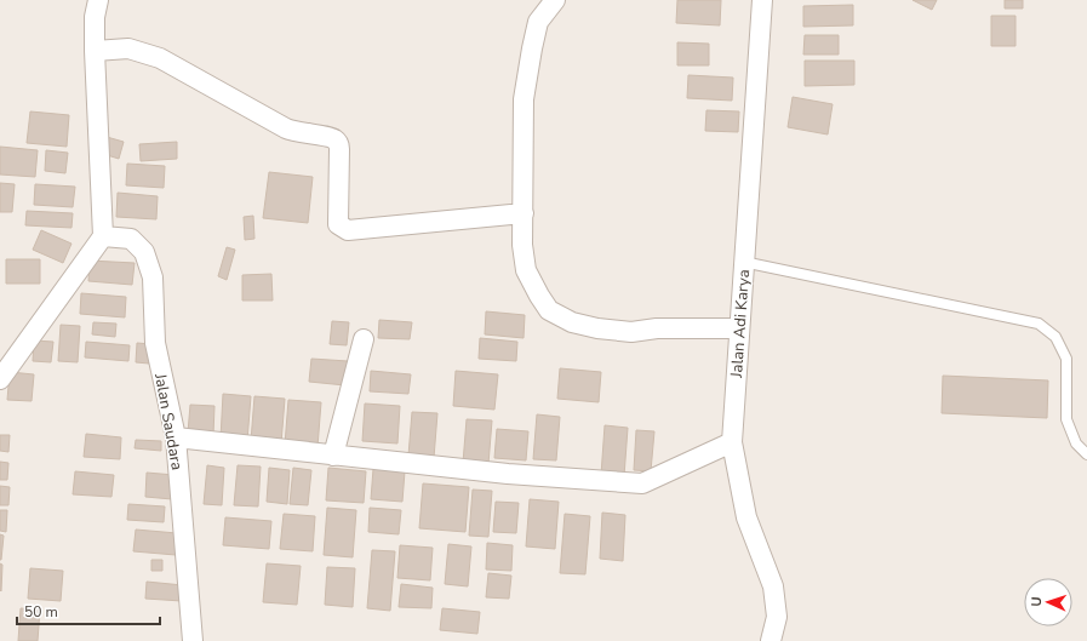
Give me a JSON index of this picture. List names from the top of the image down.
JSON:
{
  "streets": {
    "street": ["Jalan Adi Karya", "Jalan Saudara"]
  },
  "scale_bar": "50 m",
  "north": "left"
}
